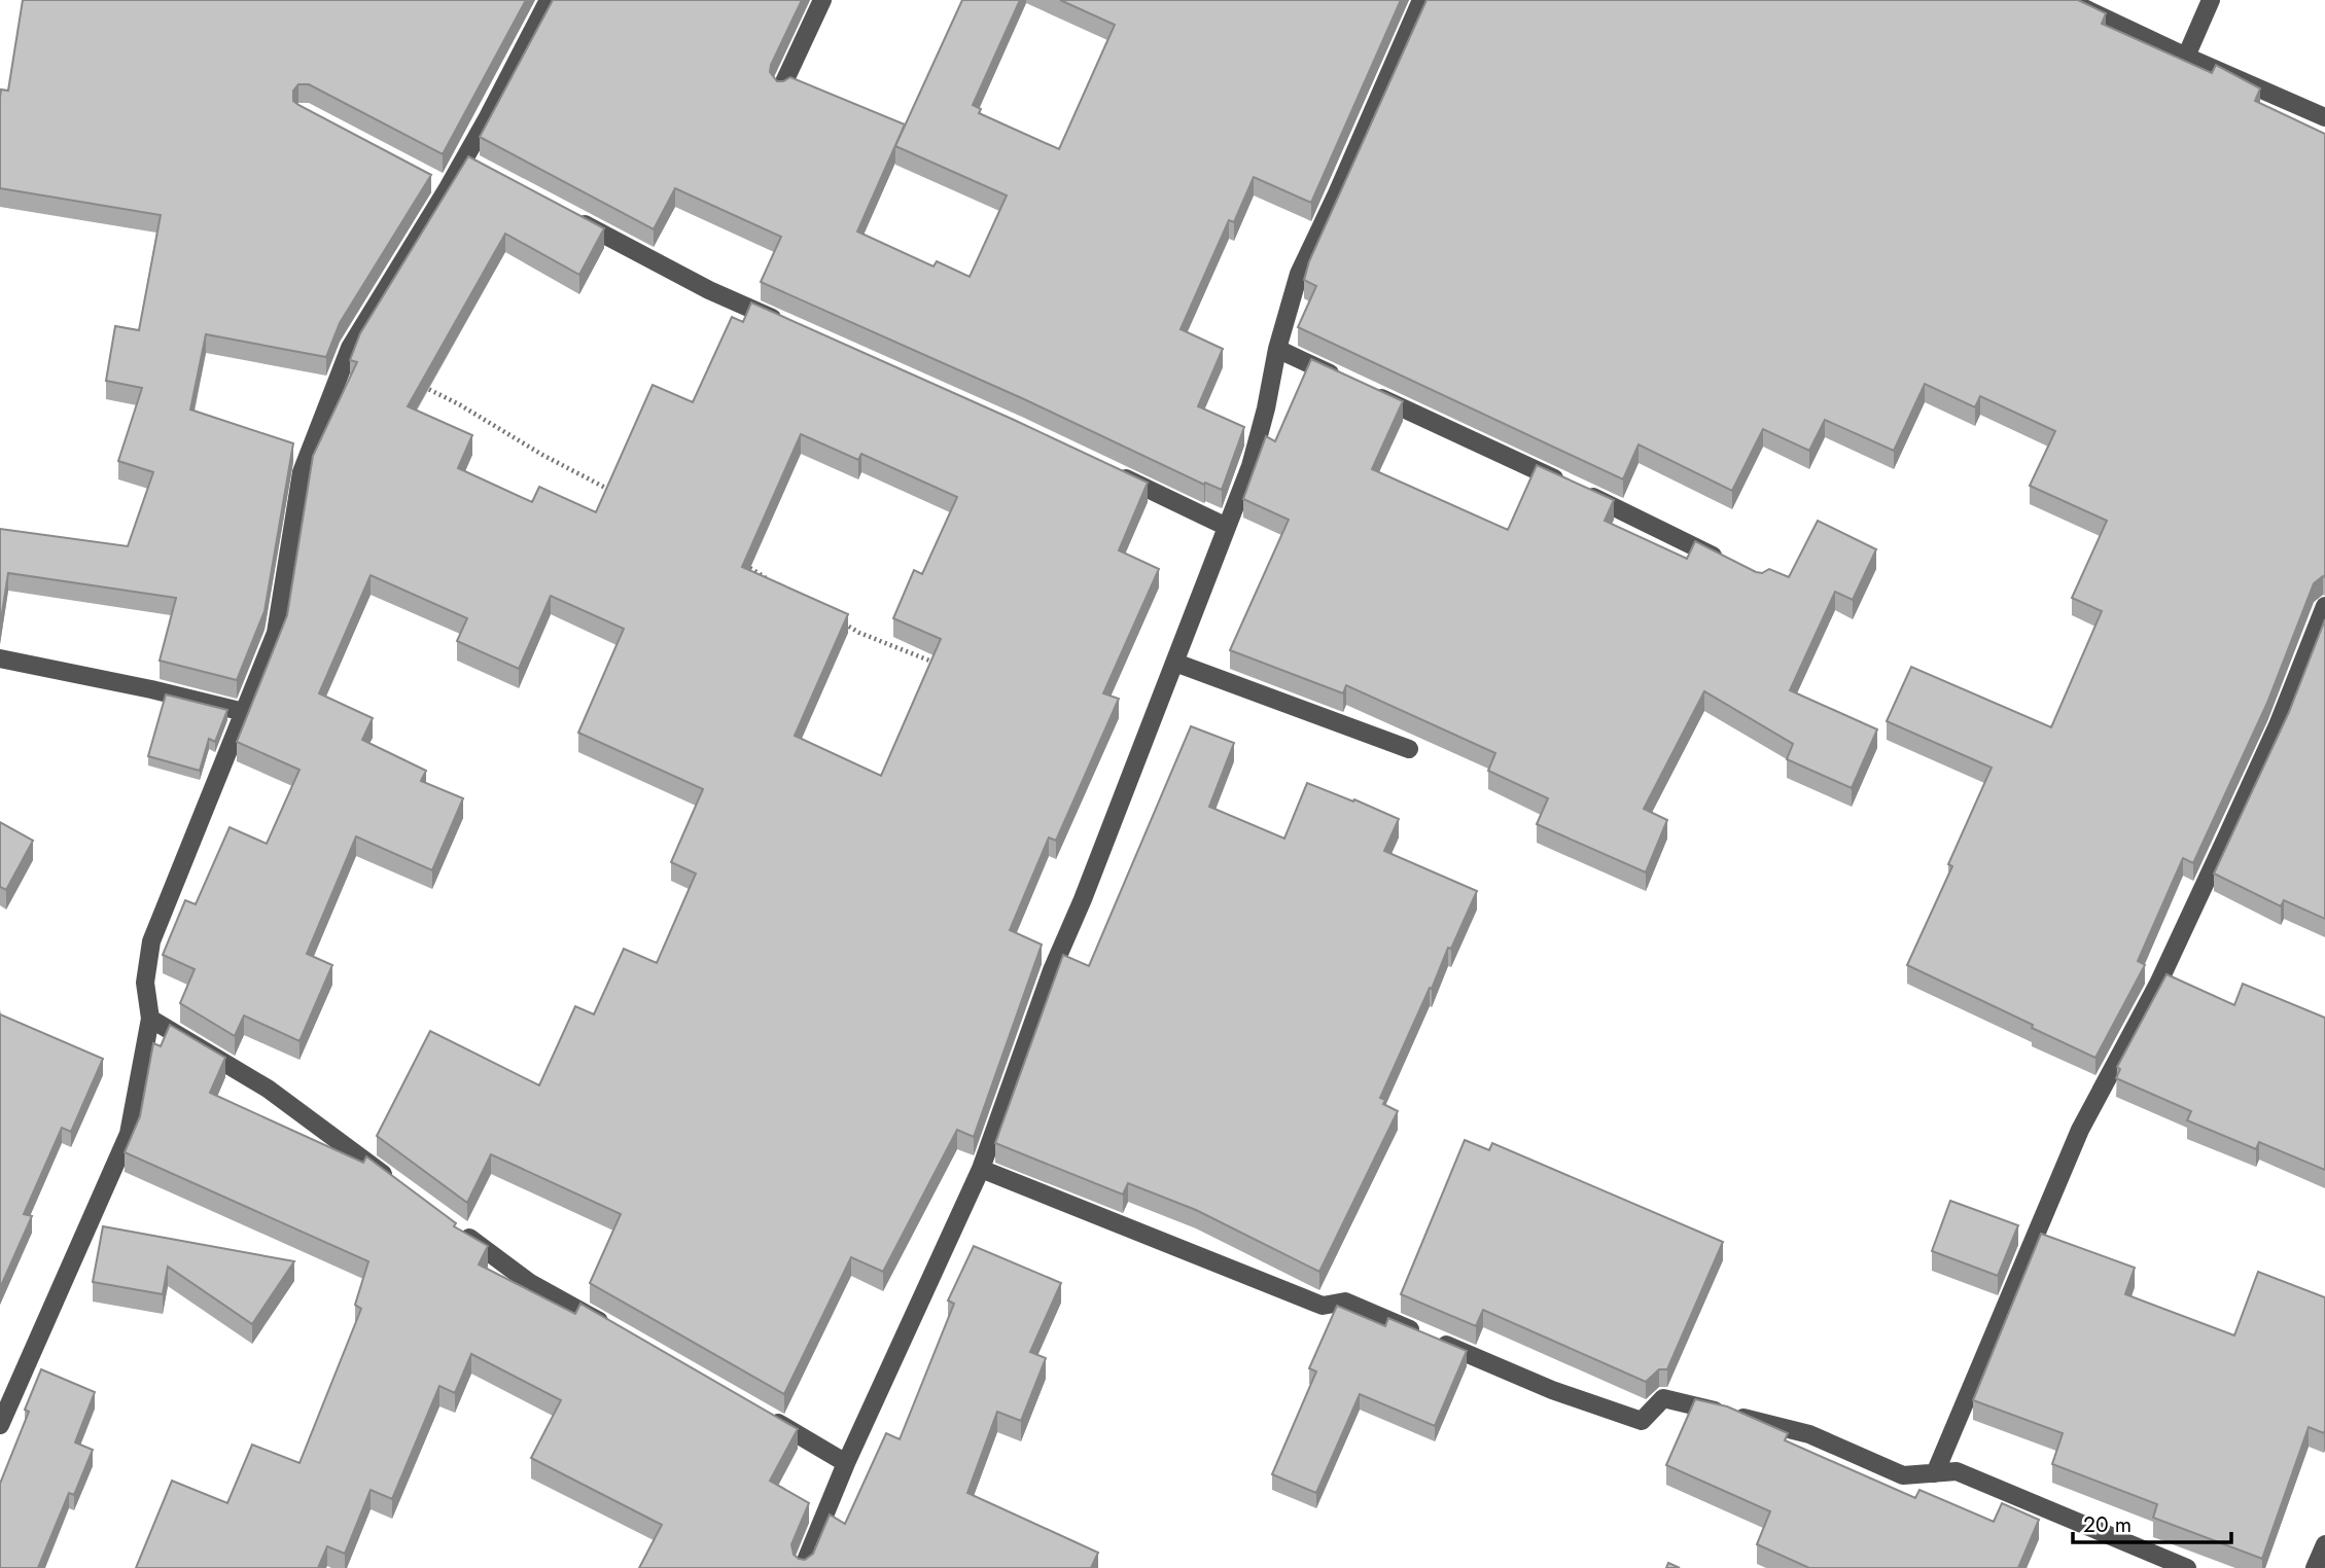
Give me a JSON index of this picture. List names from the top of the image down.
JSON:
{
  "scale_bar": "20 m"
}
